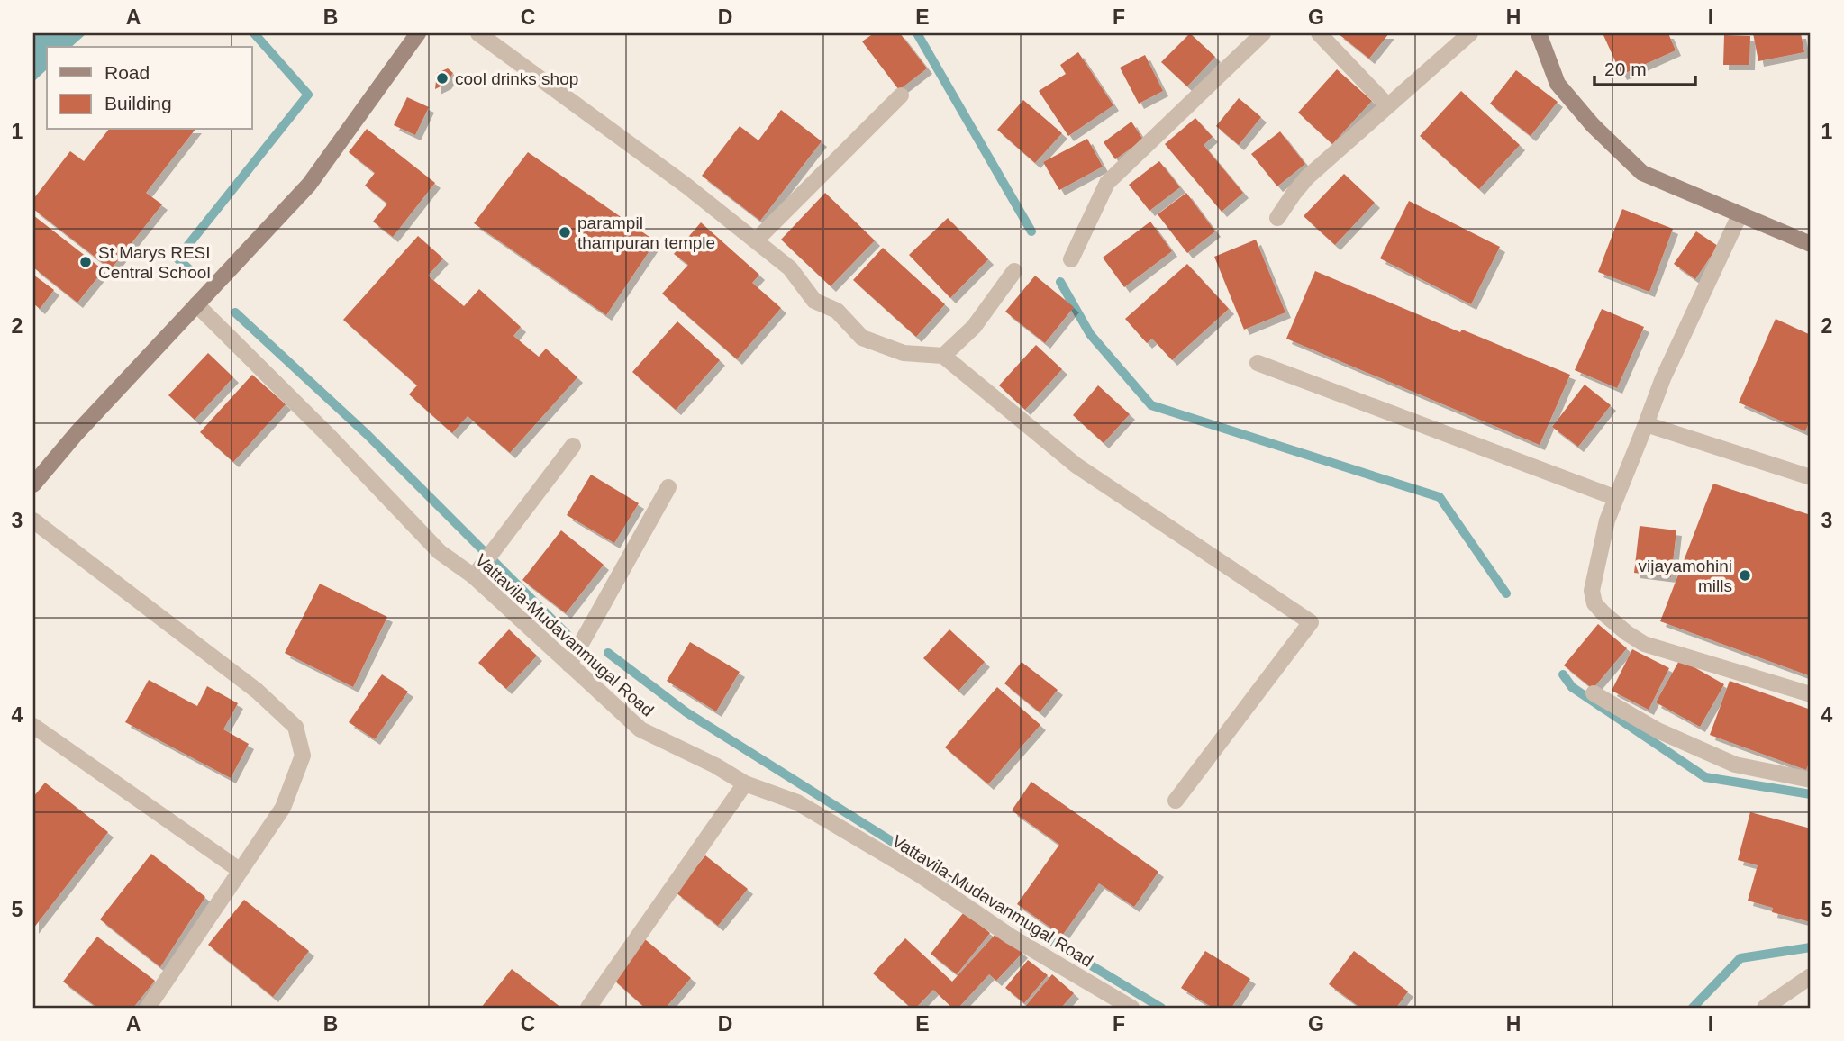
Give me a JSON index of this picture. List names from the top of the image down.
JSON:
{
  "streets": {
    "street": ["Vattavila-Mudavanmugal Road"]
  },
  "places": [
    "cool drinks shop",
    "parampil thampuran temple",
    "St Marys RESI Central School",
    "vijayamohini mills"
  ],
  "legend": ["Road", "Building"],
  "scale_bar": "20 m",
  "grid": {
    "columns": [
      "A",
      "B",
      "C",
      "D",
      "E",
      "F",
      "G",
      "H",
      "I"
    ],
    "rows": [
      "1",
      "2",
      "3",
      "4",
      "5"
    ]
  }
}
